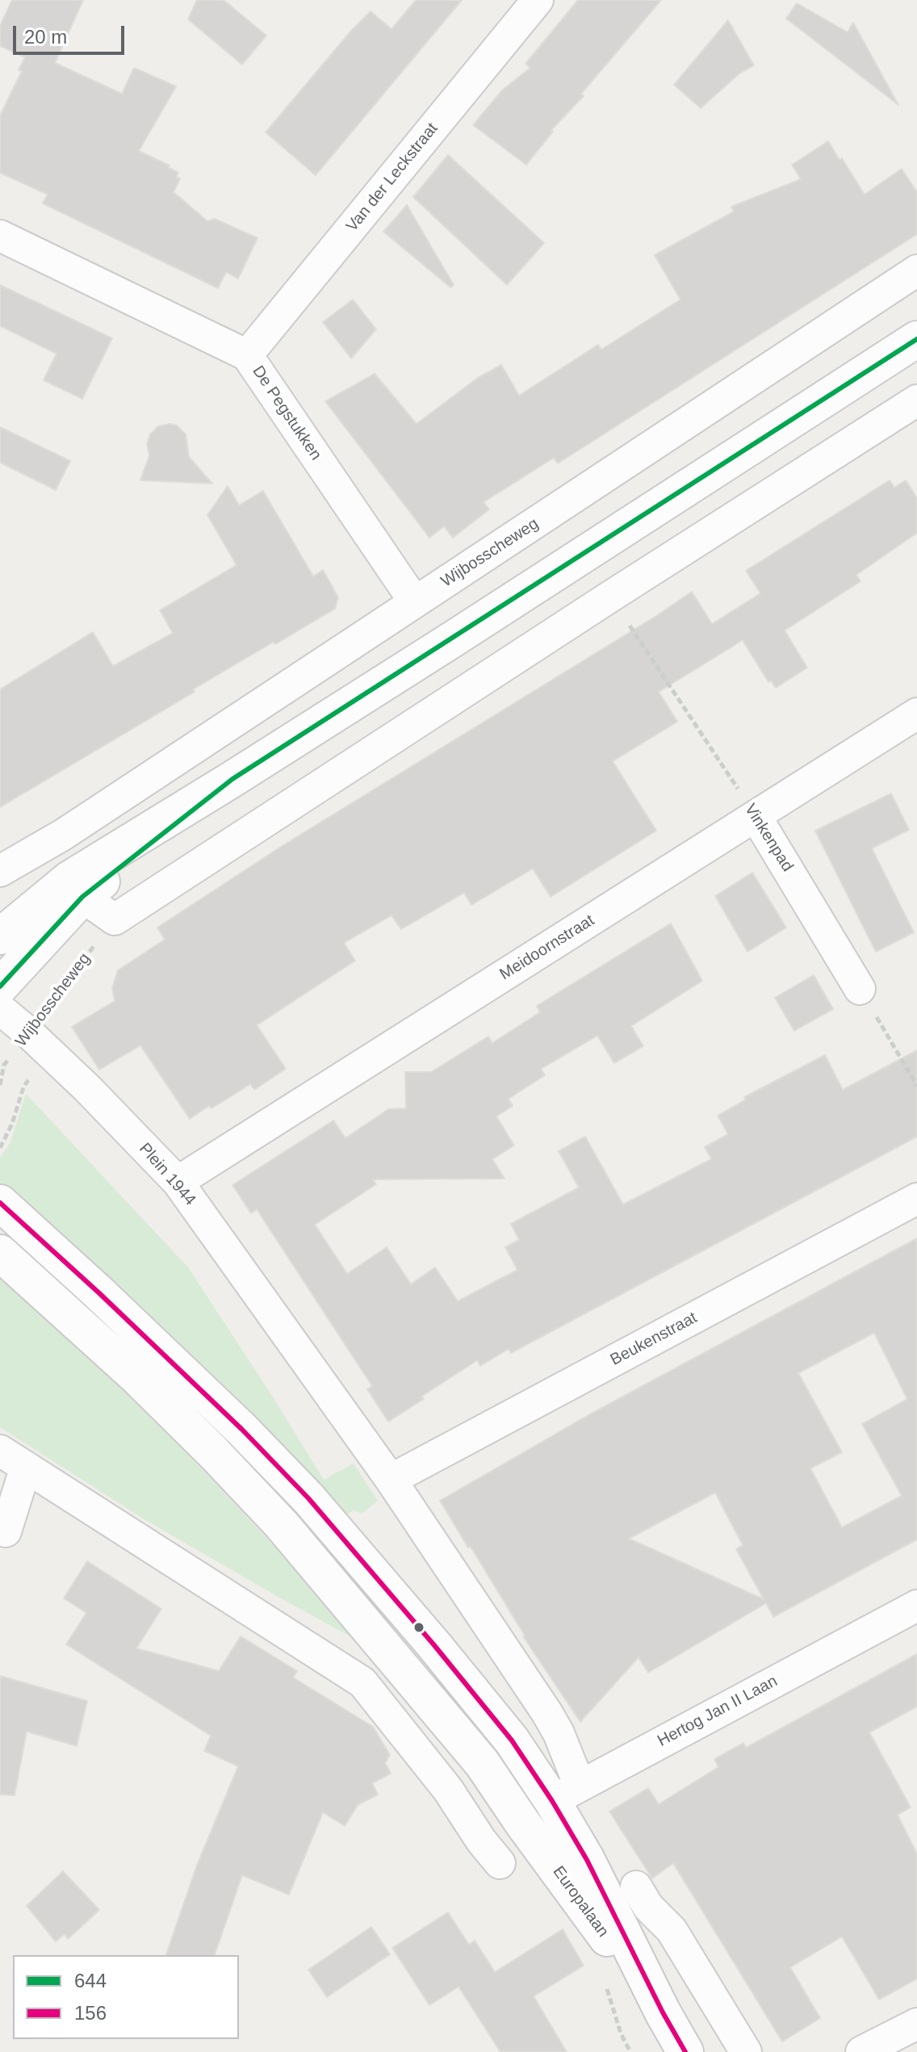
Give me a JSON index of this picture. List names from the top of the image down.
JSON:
{
  "streets": {
    "main road": ["Europalaan"],
    "street": [
      "Van der Leckstraat",
      "De Pegstukken",
      "Wijbosscheweg",
      "Vinkenpad",
      "Meidoornstraat",
      "Plein 1944",
      "Beukenstraat",
      "Hertog Jan II Laan"
    ]
  },
  "crossings": [
    ["Van der Leckstraat", "De Pegstukken"],
    ["De Pegstukken", "Wijbosscheweg"],
    ["Wijbosscheweg", "Plein 1944"],
    ["Vinkenpad", "Meidoornstraat"],
    ["Meidoornstraat", "Plein 1944"],
    ["Plein 1944", "Beukenstraat"],
    ["Plein 1944", "Hertog Jan II Laan"],
    ["Plein 1944", "Europalaan"],
    ["Hertog Jan II Laan", "Europalaan"]
  ],
  "lines": ["transit line 644", "transit line 156"],
  "legend": ["644", "156"],
  "scale_bar": "20 m"
}
